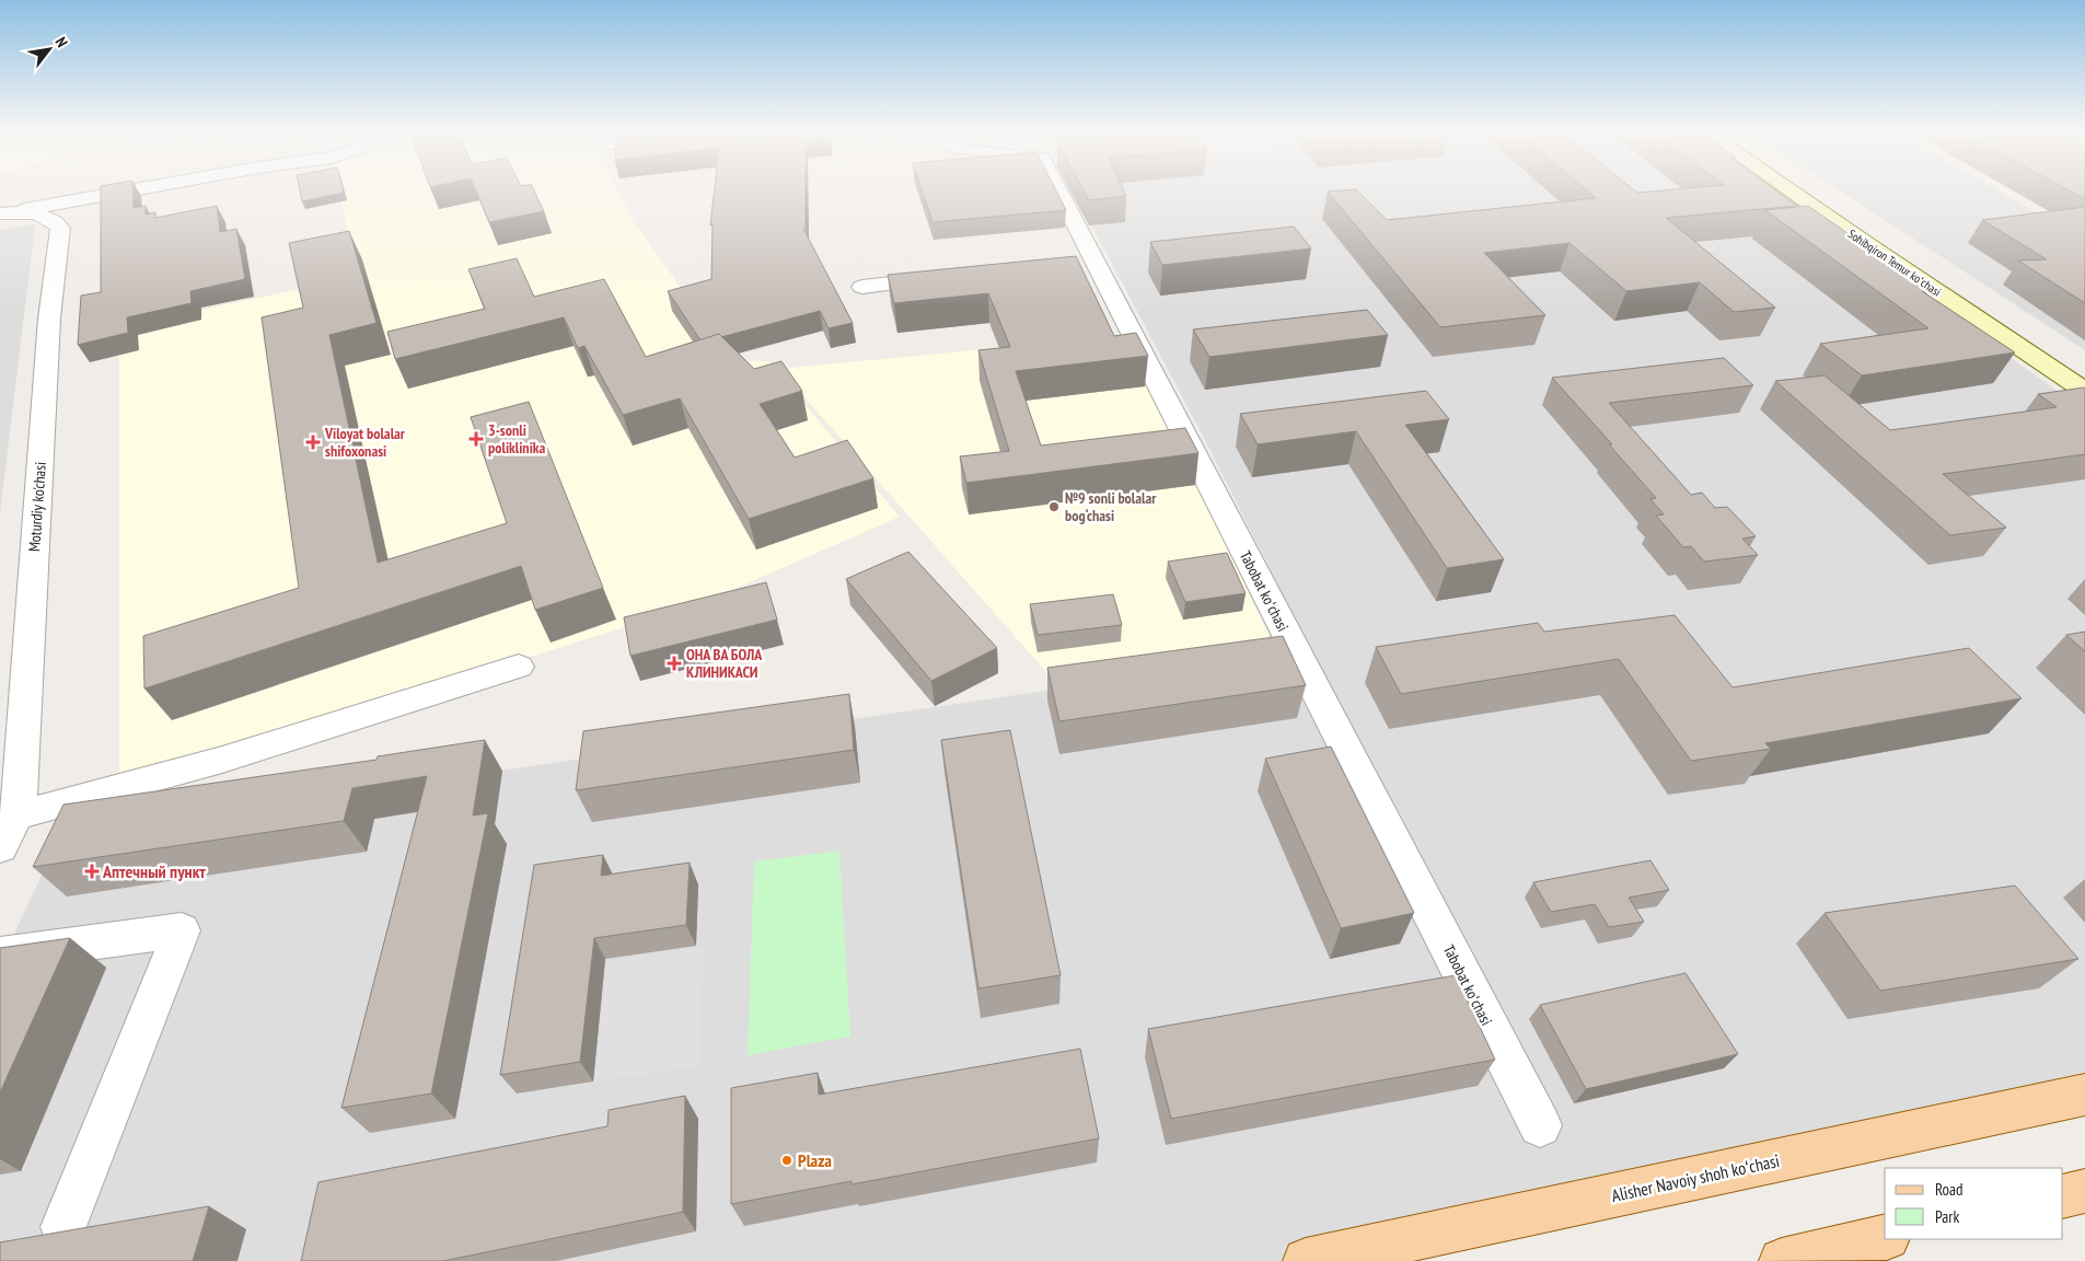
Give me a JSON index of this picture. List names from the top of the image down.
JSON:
{
  "streets": {
    "main road": ["Sohibqiron Temur koʻchasi", "Alisher Navoiy shoh koʻchasi"],
    "street": ["Moturdiy ko'chasi", "Tabobat koʻchasi"]
  },
  "places": {
    "health": [
      "3-sonli poliklinika",
      "Viloyat bolalar shifoxonasi",
      "ОНА ВА БОЛА КЛИНИКАСИ",
      "Аптечный пункт"
    ],
    "other": ["№9 sonli bolalar bog‘chasi", "Plaza"]
  },
  "legend": ["Road", "Park"],
  "north": "top right"
}
